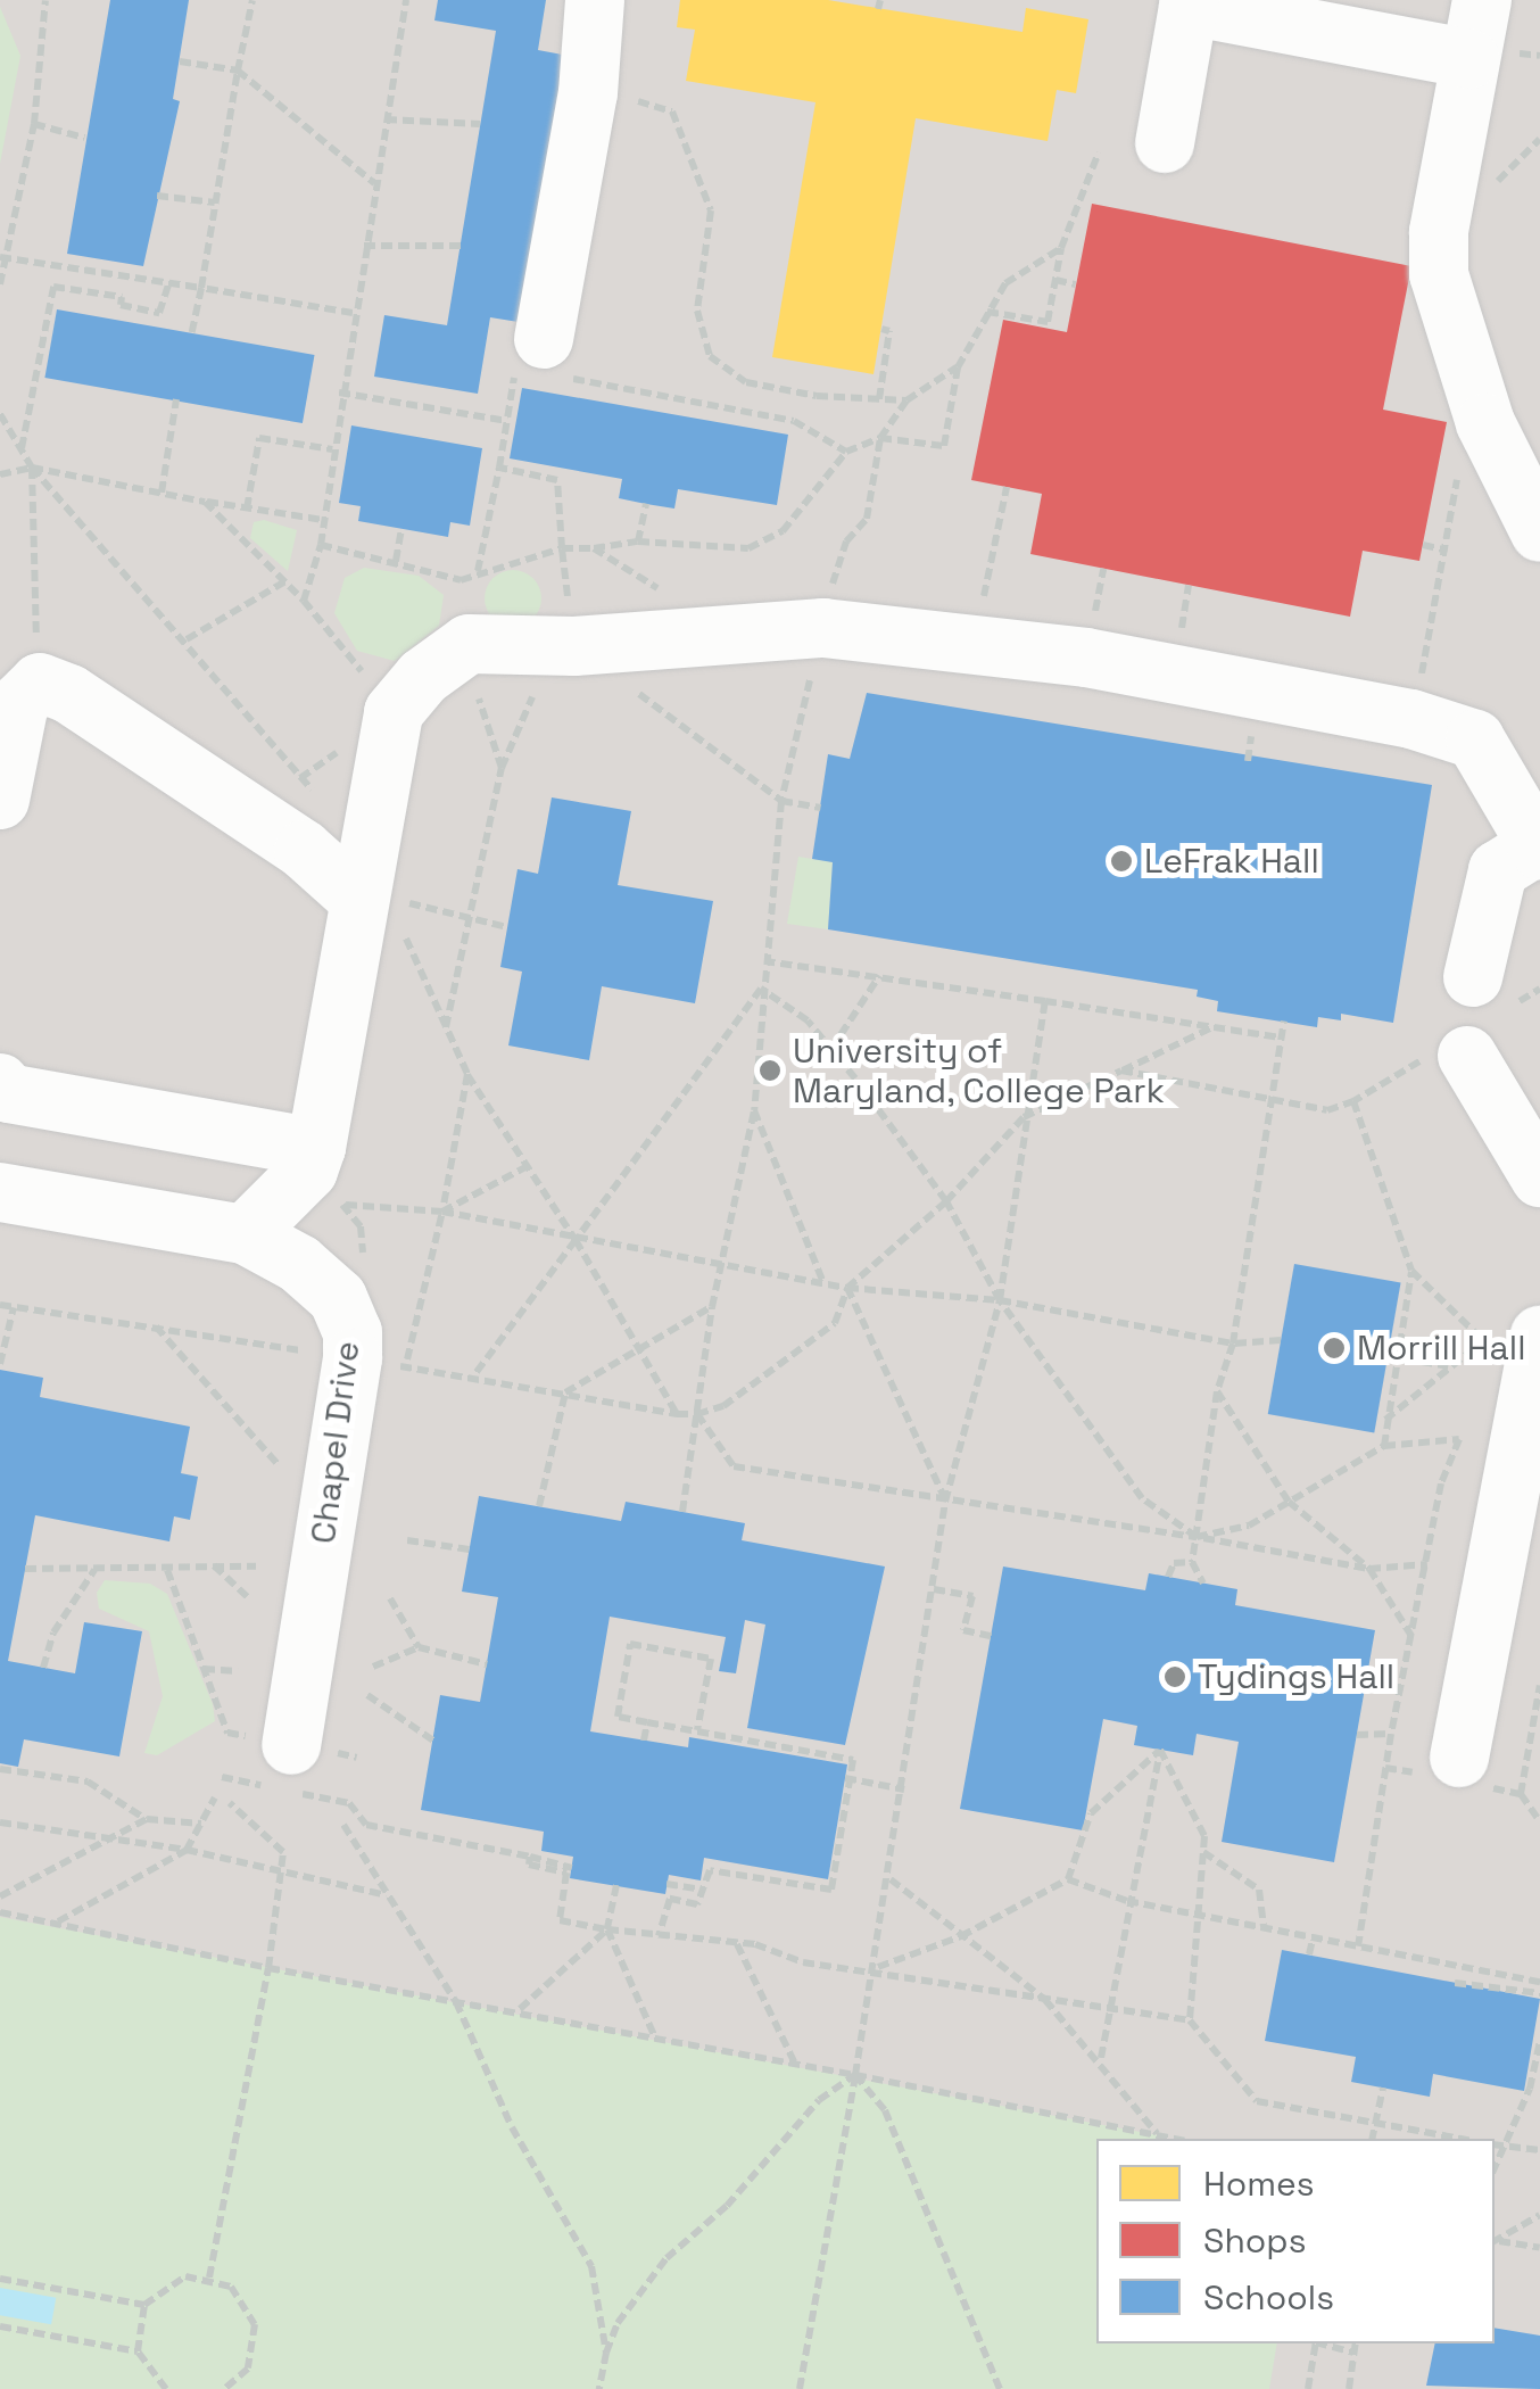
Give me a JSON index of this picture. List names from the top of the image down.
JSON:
{
  "streets": {
    "street": ["Chapel Drive"]
  },
  "places": [
    "LeFrak Hall",
    "University of Maryland, College Park",
    "Morrill Hall",
    "Tydings Hall"
  ],
  "legend": ["Homes", "Shops", "Schools"]
}
